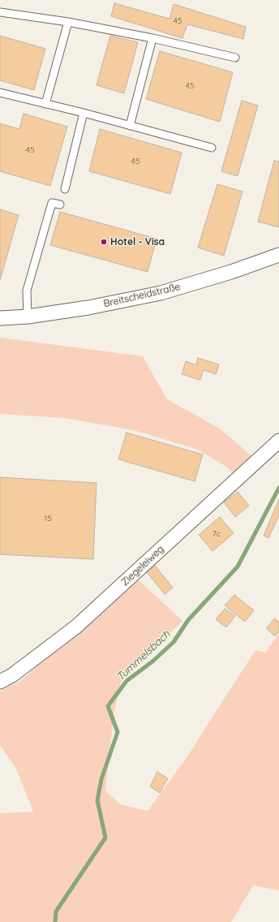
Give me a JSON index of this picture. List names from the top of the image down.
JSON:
{
  "streets": {
    "street": ["Breitscheidstraße", "Ziegeleiweg"]
  },
  "water": ["Tummelsbach"],
  "places": ["Hotel - Visa"],
  "house_numbers": [
    "45",
    "45",
    "45",
    "45",
    "15",
    "7c"
  ]
}
